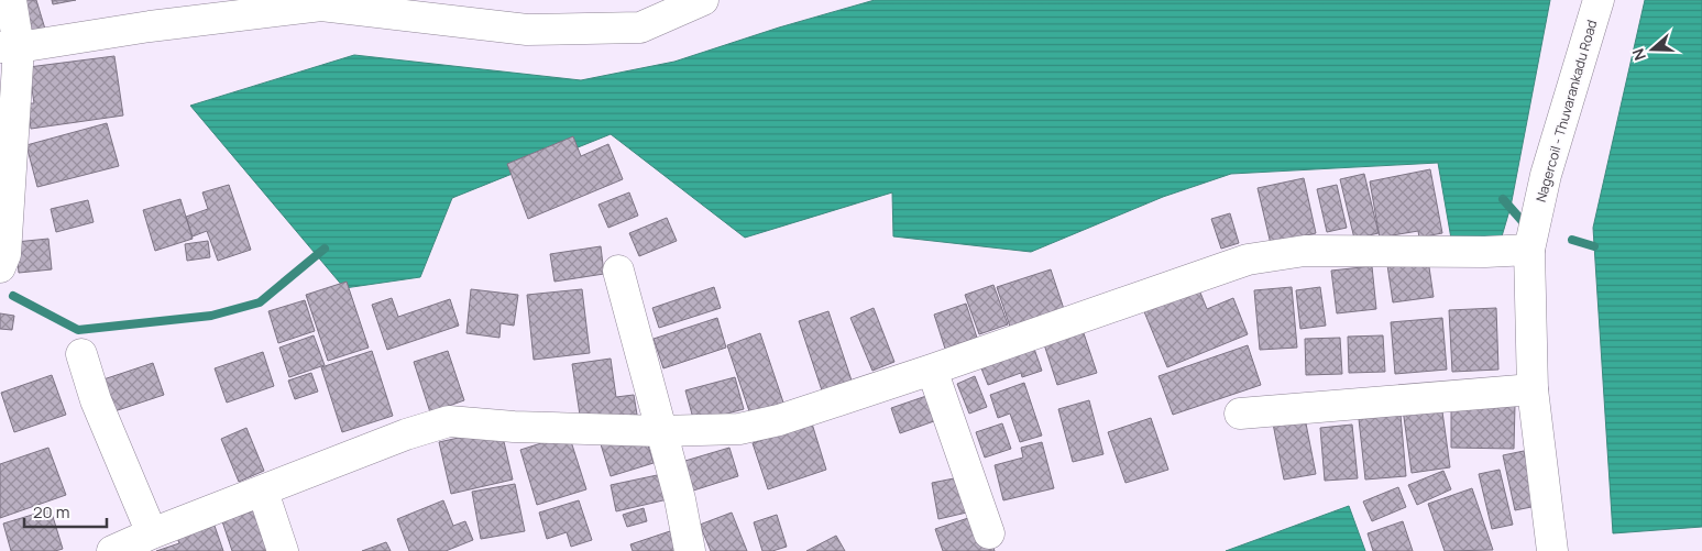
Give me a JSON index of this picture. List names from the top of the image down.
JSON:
{
  "streets": {
    "street": ["Nagercoil - Thuvarankadu Road"]
  },
  "scale_bar": "20 m",
  "north": "left"
}
